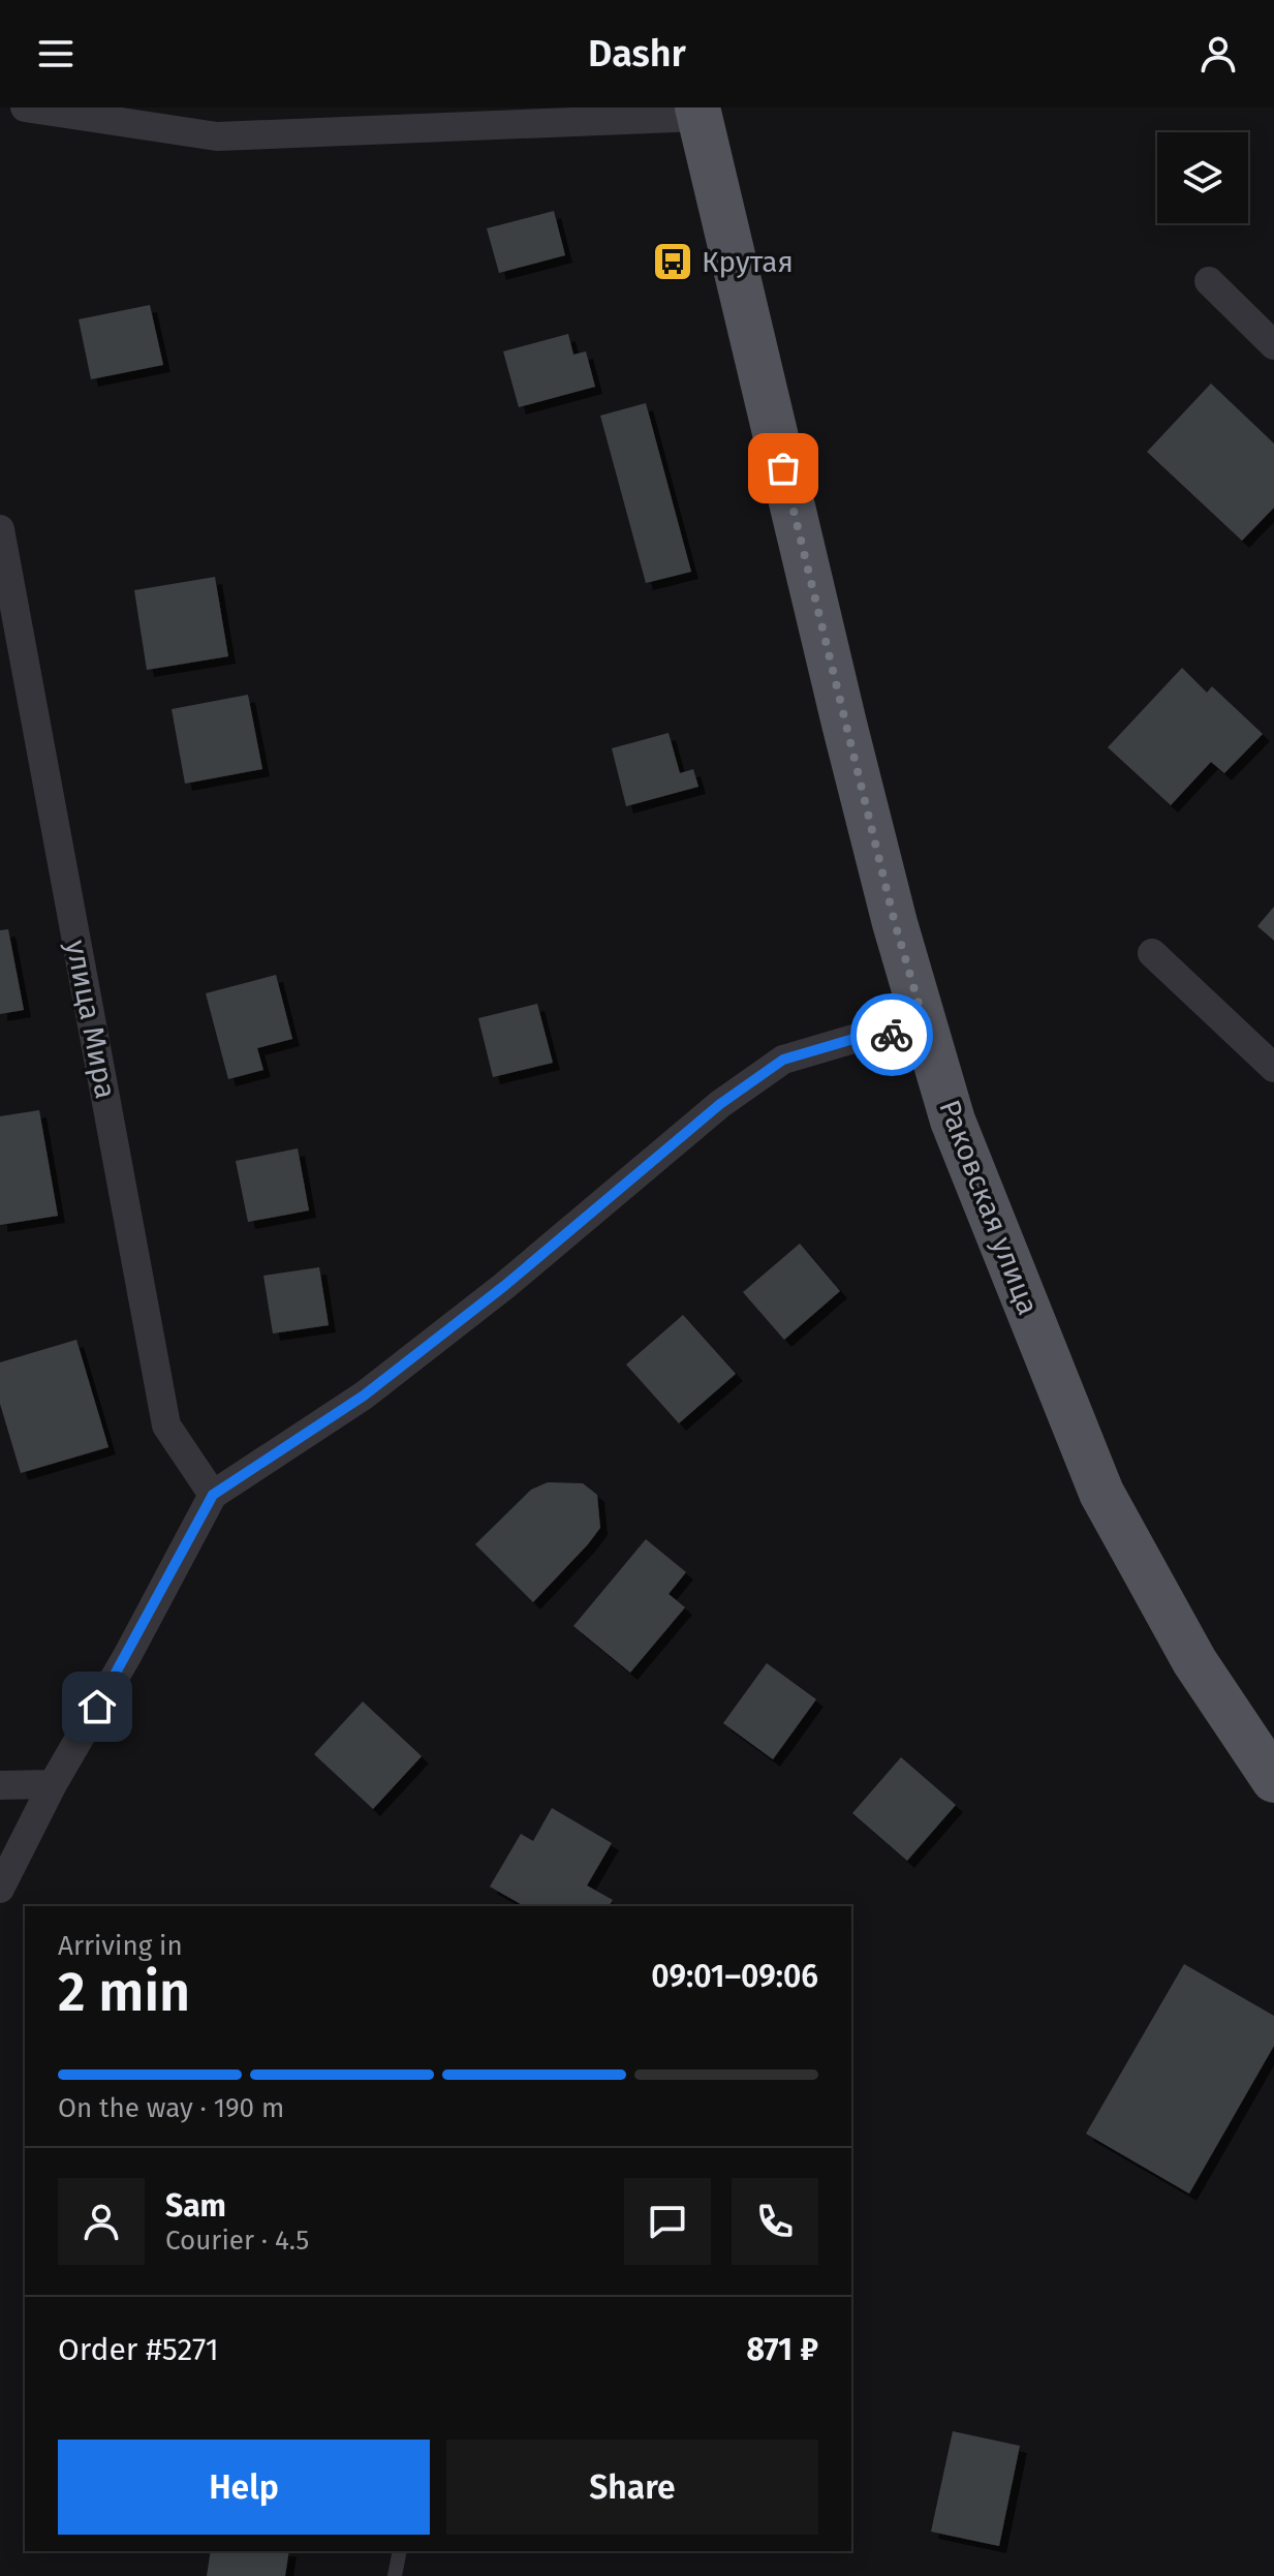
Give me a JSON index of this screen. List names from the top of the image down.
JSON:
{
  "streets": {
    "main road": ["Раковская улица"],
    "street": ["улица Мира"]
  },
  "places": {
    "bus stop": ["Крутая"]
  },
  "page": {
    "header": "Dashr",
    "heading": ["2 min", "Arriving in", "09:01–09:06"],
    "panel": [
      "Sam",
      "Courier · 4.5",
      "Order #5271",
      "871 ₽"
    ],
    "bar": "On the way · 190 m",
    "buttons": ["Help", "Share"]
  }
}
